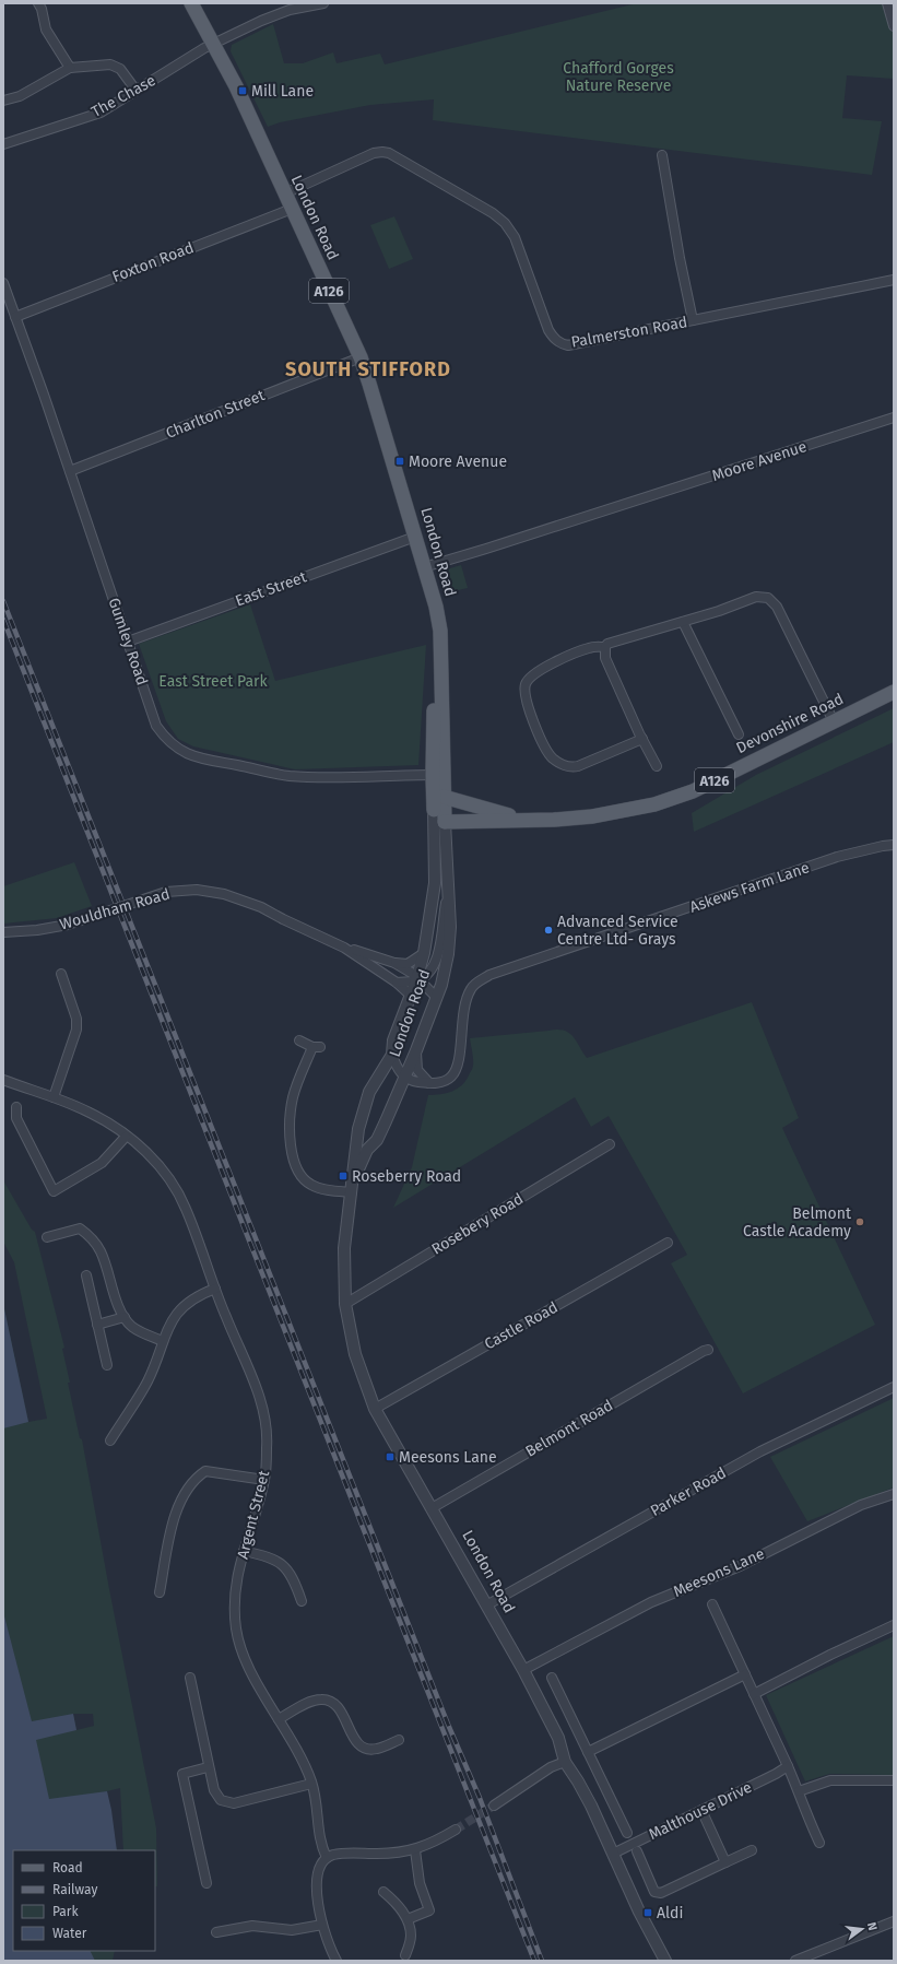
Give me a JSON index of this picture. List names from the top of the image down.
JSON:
{
  "streets": {
    "main road": ["London Road", "A126", "Devonshire Road"],
    "street": [
      "The Chase",
      "Foxton Road",
      "Palmerston Road",
      "Charlton Street",
      "Moore Avenue",
      "East Street",
      "Gumley Road",
      "Askews Farm Lane",
      "Wouldham Road",
      "Rosebery Road",
      "Castle Road",
      "Belmont Road",
      "Parker Road",
      "Argent Street",
      "Meesons Lane",
      "Malthouse Drive"
    ]
  },
  "crossings": [
    ["The Chase", "London Road"],
    ["London Road", "Foxton Road"],
    ["London Road", "A126"],
    ["London Road", "Palmerston Road"],
    ["London Road", "Charlton Street"],
    ["London Road", "Moore Avenue"],
    ["London Road", "East Street"],
    ["London Road", "Gumley Road"],
    ["London Road", "Devonshire Road"],
    ["London Road", "Wouldham Road"],
    ["London Road", "Rosebery Road"],
    ["London Road", "Castle Road"],
    ["London Road", "Belmont Road"],
    ["London Road", "Parker Road"],
    ["London Road", "Meesons Lane"],
    ["London Road", "Malthouse Drive"],
    ["Foxton Road", "Gumley Road"],
    ["A126", "Gumley Road"],
    ["A126", "Devonshire Road"],
    ["Charlton Street", "Gumley Road"],
    ["East Street", "Gumley Road"]
  ],
  "districts": ["SOUTH STIFFORD"],
  "parks": ["Chafford Gorges Nature Reserve", "East Street Park"],
  "places": {
    "transit": [
      "Mill Lane",
      "Moore Avenue",
      "Roseberry Road",
      "Meesons Lane",
      "Aldi"
    ],
    "other": ["Advanced Service Centre Ltd- Grays", "Belmont Castle Academy"]
  },
  "legend": [
    "Road",
    "Railway",
    "Park",
    "Water"
  ],
  "north": "right"
}
